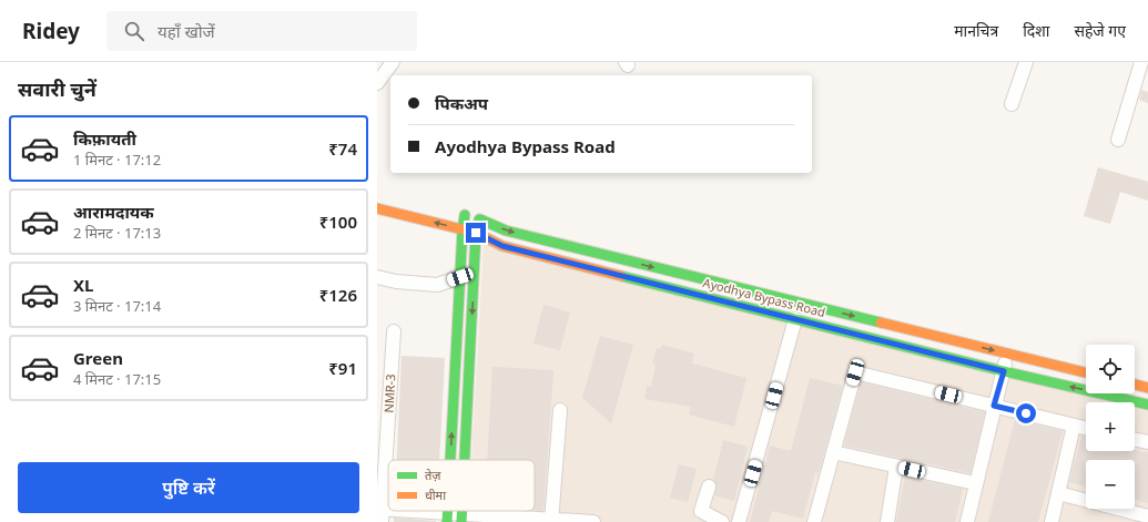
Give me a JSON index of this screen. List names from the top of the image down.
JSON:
{
  "streets": {
    "main road": ["Ayodhya Bypass Road"],
    "street": ["NMR-3"]
  },
  "legend": ["तेज़", "धीमा"],
  "page": {
    "header": "Ridey",
    "search": "यहाँ खोजें",
    "nav": ["मानचित्र", "दिशा", "सहेजे गए"],
    "heading": "सवारी चुनें",
    "banner": ["पिकअप", "Ayodhya Bypass Road"],
    "list": [
      {
        "name": "किफ़ायती",
        "note": "1 मिनट · 17:12",
        "value": "₹74"
      },
      {
        "name": "आरामदायक",
        "note": "2 मिनट · 17:13",
        "value": "₹100"
      },
      {
        "name": "XL",
        "note": "3 मिनट · 17:14",
        "value": "₹126"
      },
      {
        "name": "Green",
        "note": "4 मिनट · 17:15",
        "value": "₹91"
      }
    ],
    "map_buttons": ["+", "−"],
    "buttons": "पुष्टि करें"
  }
}
